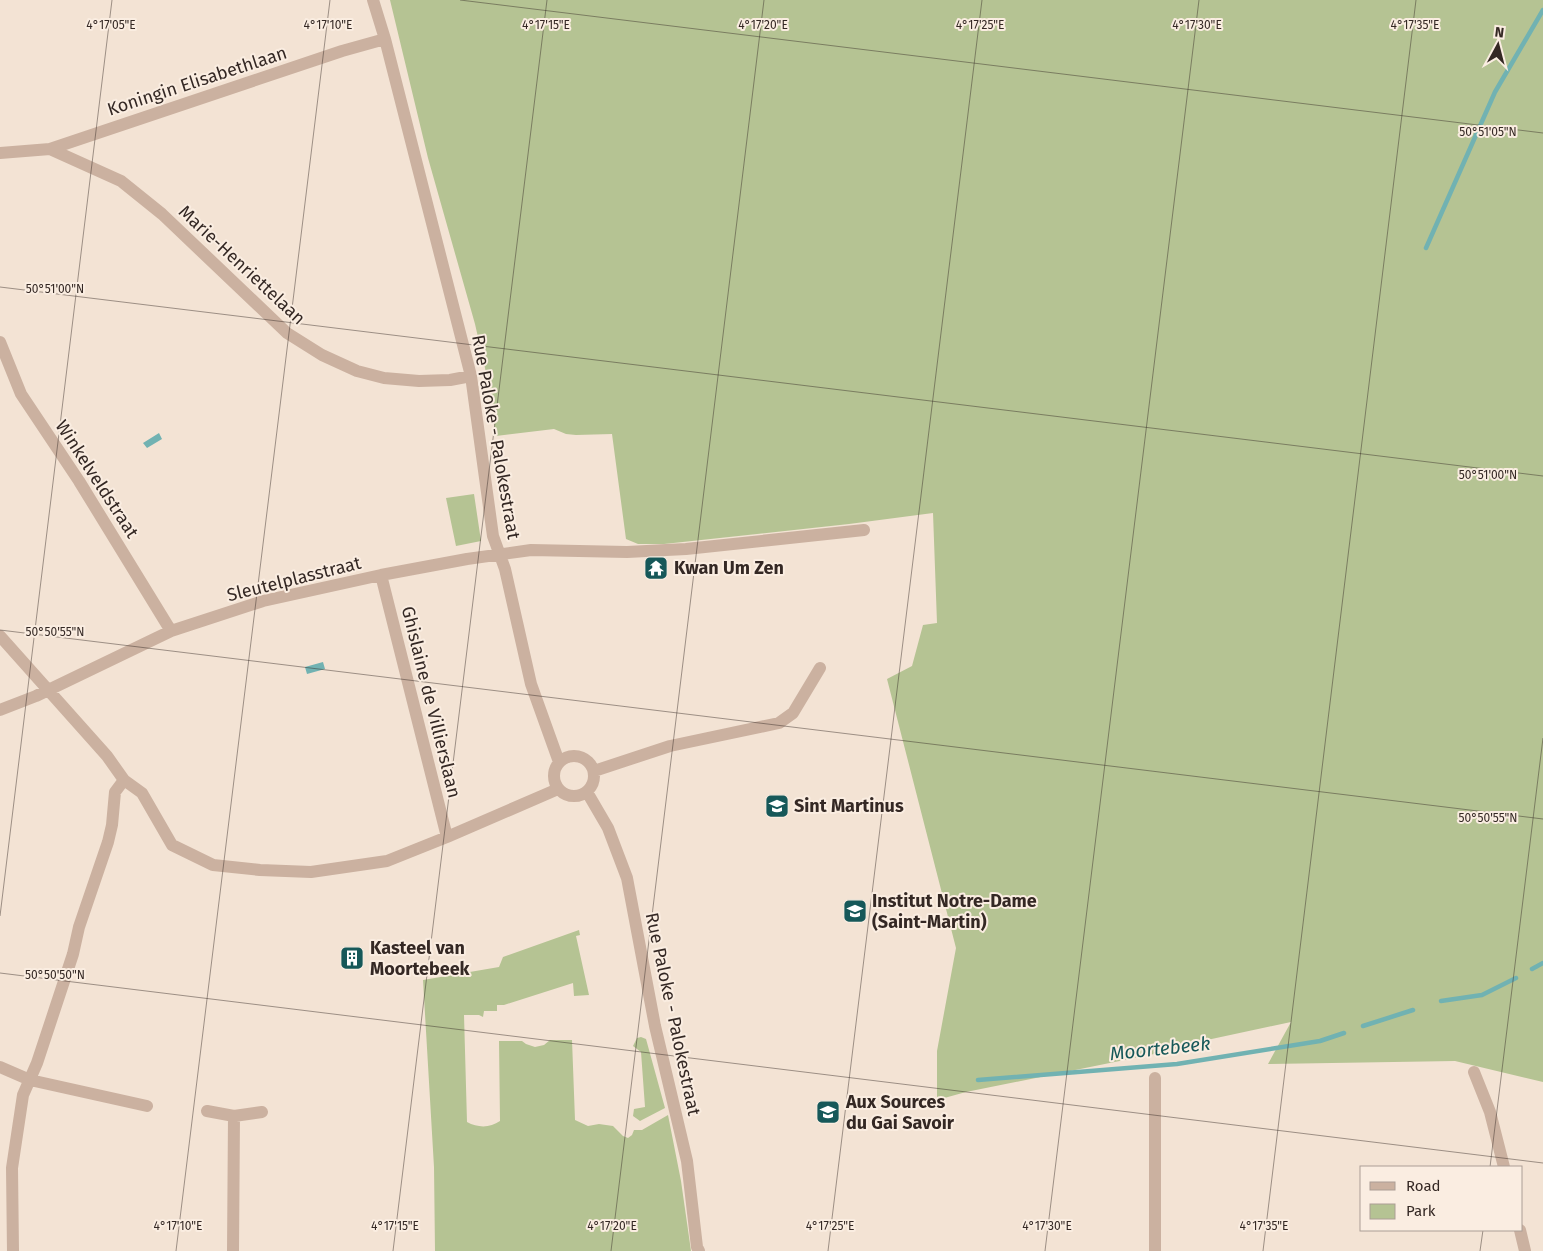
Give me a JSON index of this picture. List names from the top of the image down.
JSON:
{
  "streets": {
    "street": [
      "Koningin Elisabethlaan",
      "Marie-Henriettelaan",
      "Rue Paloke - Palokestraat",
      "Winkelveldstraat",
      "Sleutelplasstraat",
      "Ghislaine de Villierslaan"
    ]
  },
  "crossings": [
    ["Koningin Elisabethlaan", "Marie-Henriettelaan"],
    ["Koningin Elisabethlaan", "Rue Paloke - Palokestraat"],
    ["Marie-Henriettelaan", "Rue Paloke - Palokestraat"],
    ["Rue Paloke - Palokestraat", "Sleutelplasstraat"],
    ["Winkelveldstraat", "Sleutelplasstraat"],
    ["Sleutelplasstraat", "Ghislaine de Villierslaan"]
  ],
  "water": ["Moortebeek"],
  "places": {
    "temple": ["Kwan Um Zen"],
    "school or university": ["Sint Martinus", "Institut Notre-Dame (Saint-Martin)", "Aux Sources du Gai Savoir"],
    "building": ["Kasteel van Moortebeek"]
  },
  "legend": ["Road", "Park"],
  "north": "top",
  "coordinates": [
    "4°17'05\"E",
    "4°17'10\"E",
    "4°17'15\"E",
    "4°17'20\"E",
    "4°17'25\"E",
    "4°17'30\"E",
    "4°17'35\"E",
    "50°51'05\"N",
    "50°51'00\"N",
    "50°50'55\"N",
    "50°50'50\"N"
  ]
}
